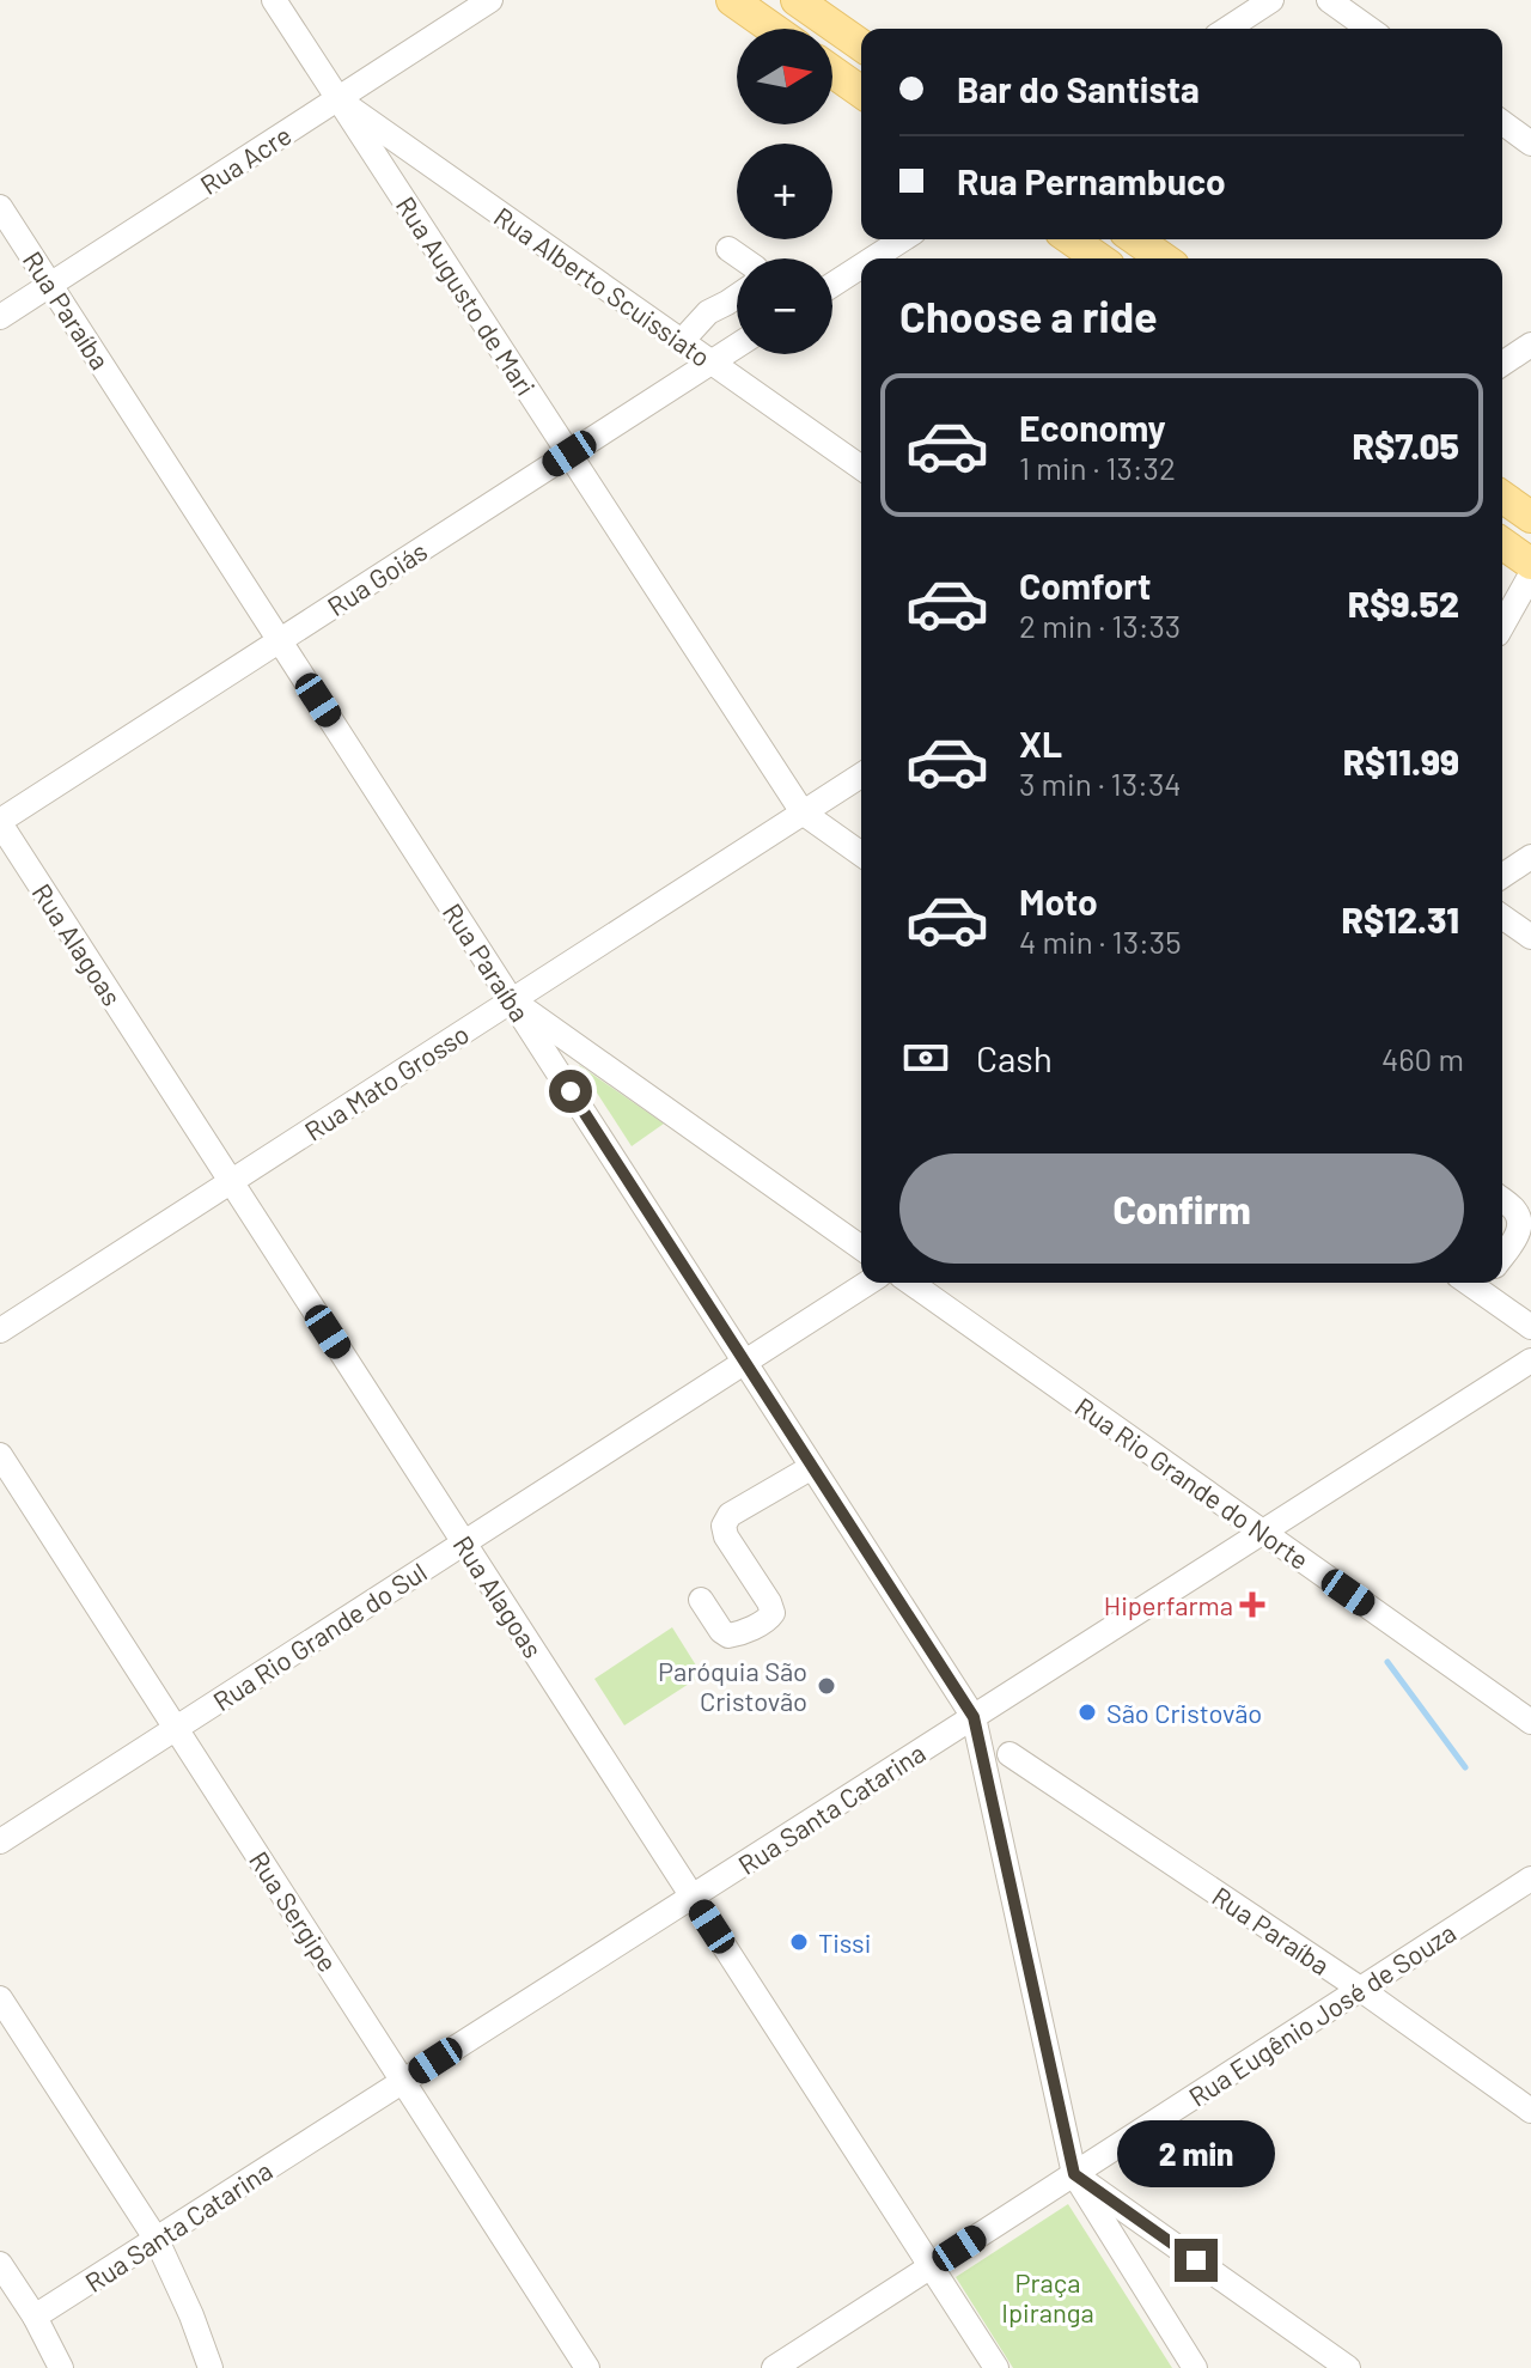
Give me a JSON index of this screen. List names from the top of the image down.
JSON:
{
  "streets": {
    "street": [
      "Rua Acre",
      "Rua Alberto Scuissiato",
      "Rua Augusto de Mari",
      "Rua Paraíba",
      "Rua Goiás",
      "Rua Alagoas",
      "Rua Mato Grosso",
      "Rua Rio Grande do Norte",
      "Rua Rio Grande do Sul",
      "Rua Santa Catarina",
      "Rua Sergipe",
      "Rua Eugênio José de Souza"
    ]
  },
  "crossings": [
    ["Rua Acre", "Rua Alberto Scuissiato"],
    ["Rua Acre", "Rua Augusto de Mari"],
    ["Rua Acre", "Rua Paraíba"],
    ["Rua Alberto Scuissiato", "Rua Augusto de Mari"],
    ["Rua Alberto Scuissiato", "Rua Goiás"],
    ["Rua Augusto de Mari", "Rua Goiás"],
    ["Rua Augusto de Mari", "Rua Mato Grosso"],
    ["Rua Paraíba", "Rua Goiás"],
    ["Rua Paraíba", "Rua Mato Grosso"],
    ["Rua Paraíba", "Rua Rio Grande do Sul"],
    ["Rua Paraíba", "Rua Santa Catarina"],
    ["Rua Paraíba", "Rua Eugênio José de Souza"],
    ["Rua Goiás", "Rua Alagoas"],
    ["Rua Alagoas", "Rua Mato Grosso"],
    ["Rua Alagoas", "Rua Rio Grande do Sul"],
    ["Rua Alagoas", "Rua Santa Catarina"],
    ["Rua Alagoas", "Rua Eugênio José de Souza"],
    ["Rua Rio Grande do Norte", "Rua Santa Catarina"],
    ["Rua Rio Grande do Sul", "Rua Sergipe"],
    ["Rua Santa Catarina", "Rua Sergipe"]
  ],
  "parks": ["Praça Ipiranga"],
  "places": {
    "health": ["Hiperfarma"],
    "other": ["Paróquia São Cristovão", "São Cristovão", "Tissi"]
  },
  "north": "right",
  "page": {
    "map_buttons": ["+", "−"],
    "banner": ["Bar do Santista", "Rua Pernambuco"],
    "heading": "Choose a ride",
    "list": [
      {
        "name": "Economy",
        "note": "1 min · 13:32",
        "value": "R$7.05"
      },
      {
        "name": "Comfort",
        "note": "2 min · 13:33",
        "value": "R$9.52"
      },
      {
        "name": "XL",
        "note": "3 min · 13:34",
        "value": "R$11.99"
      },
      {
        "name": "Moto",
        "note": "4 min · 13:35",
        "value": "R$12.31"
      }
    ],
    "pay": ["Cash", "460 m"],
    "buttons": "Confirm",
    "bubble": "2 min"
  }
}
